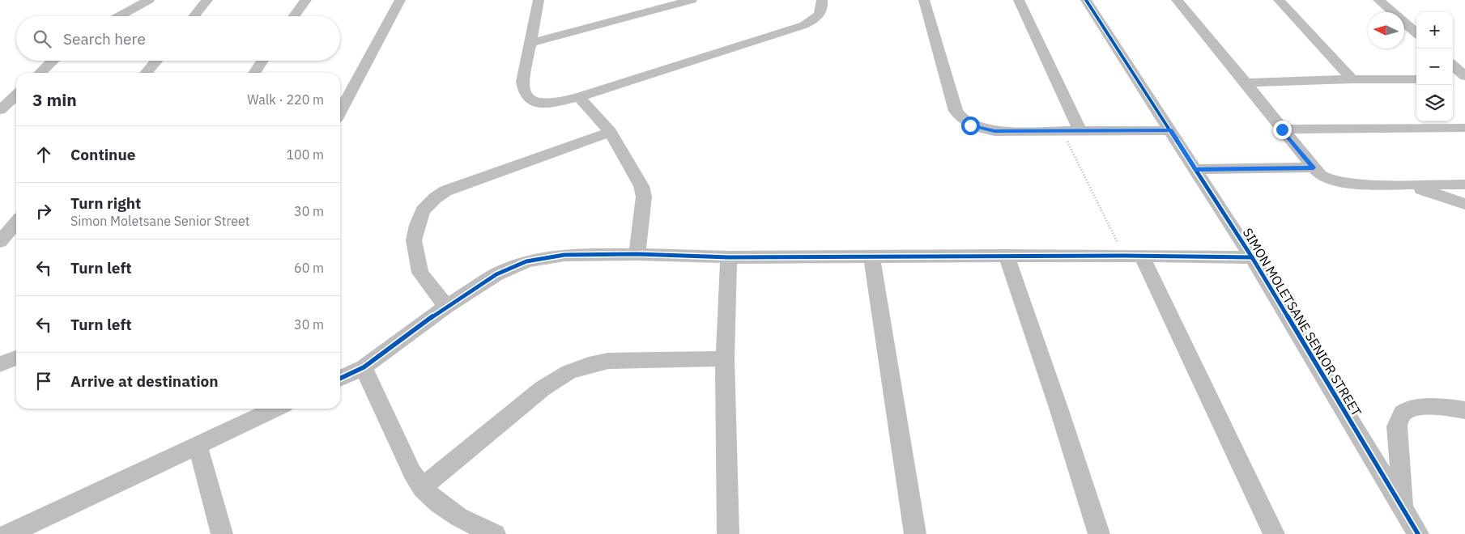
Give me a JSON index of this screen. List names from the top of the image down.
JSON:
{
  "streets": {
    "street": ["SIMON MOLETSANE SENIOR STREET"]
  },
  "north": "left",
  "page": {
    "map_buttons": ["+", "−"],
    "search": "Search here",
    "heading": ["3 min", "Walk · 220 m"],
    "list": [
      ["Continue", "100 m"],
      ["Turn right", "Simon Moletsane Senior Street", "30 m"],
      ["Turn left", "60 m"],
      ["Turn left", "30 m"],
      "Arrive at destination"
    ]
  }
}
